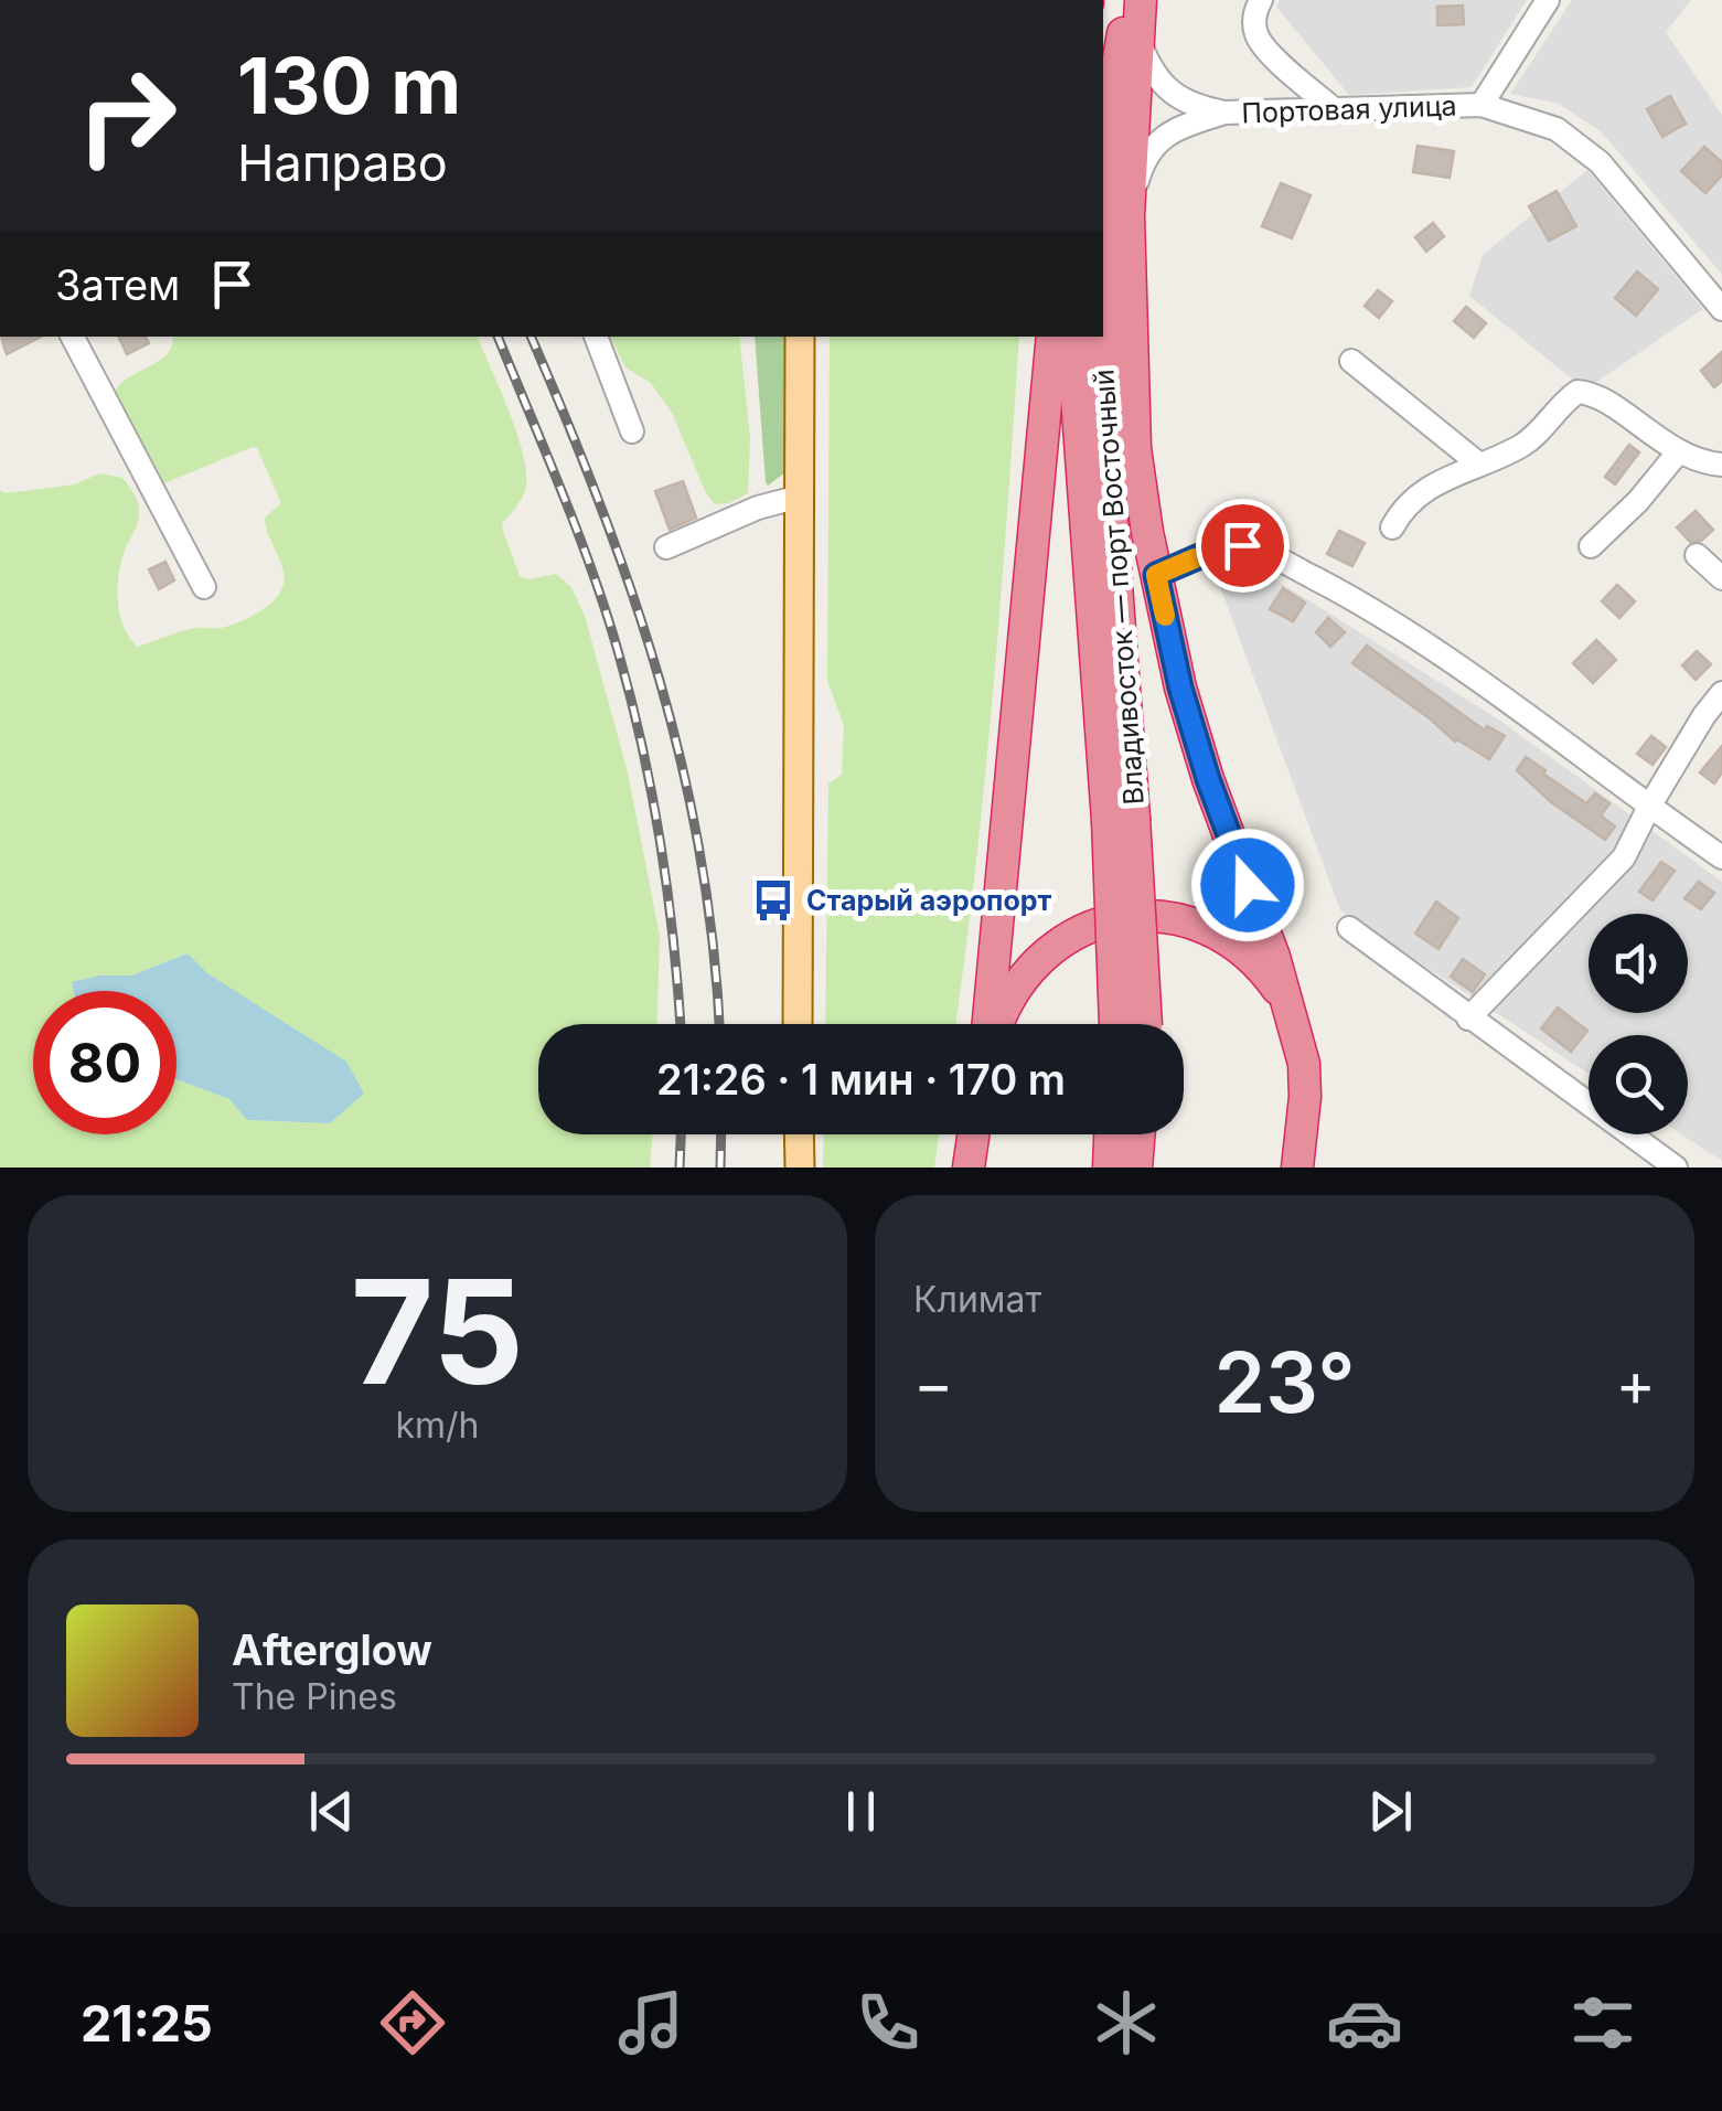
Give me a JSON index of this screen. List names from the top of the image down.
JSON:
{
  "streets": {
    "highway": ["Владивосток — порт Восточный"],
    "street": ["Портовая улица"]
  },
  "places": {
    "bus stop": ["Старый аэропорт"]
  },
  "page": {
    "turn": ["130 m", "Направо"],
    "then": "Затем",
    "limit": "80",
    "trip": "21:26 · 1 мин · 170 m",
    "tile": [
      ["75", "km/h"],
      "Климат"
    ],
    "heat": ["−", "23°", "+"],
    "song": ["Afterglow", "The Pines"],
    "tabs": "21:25"
  }
}
